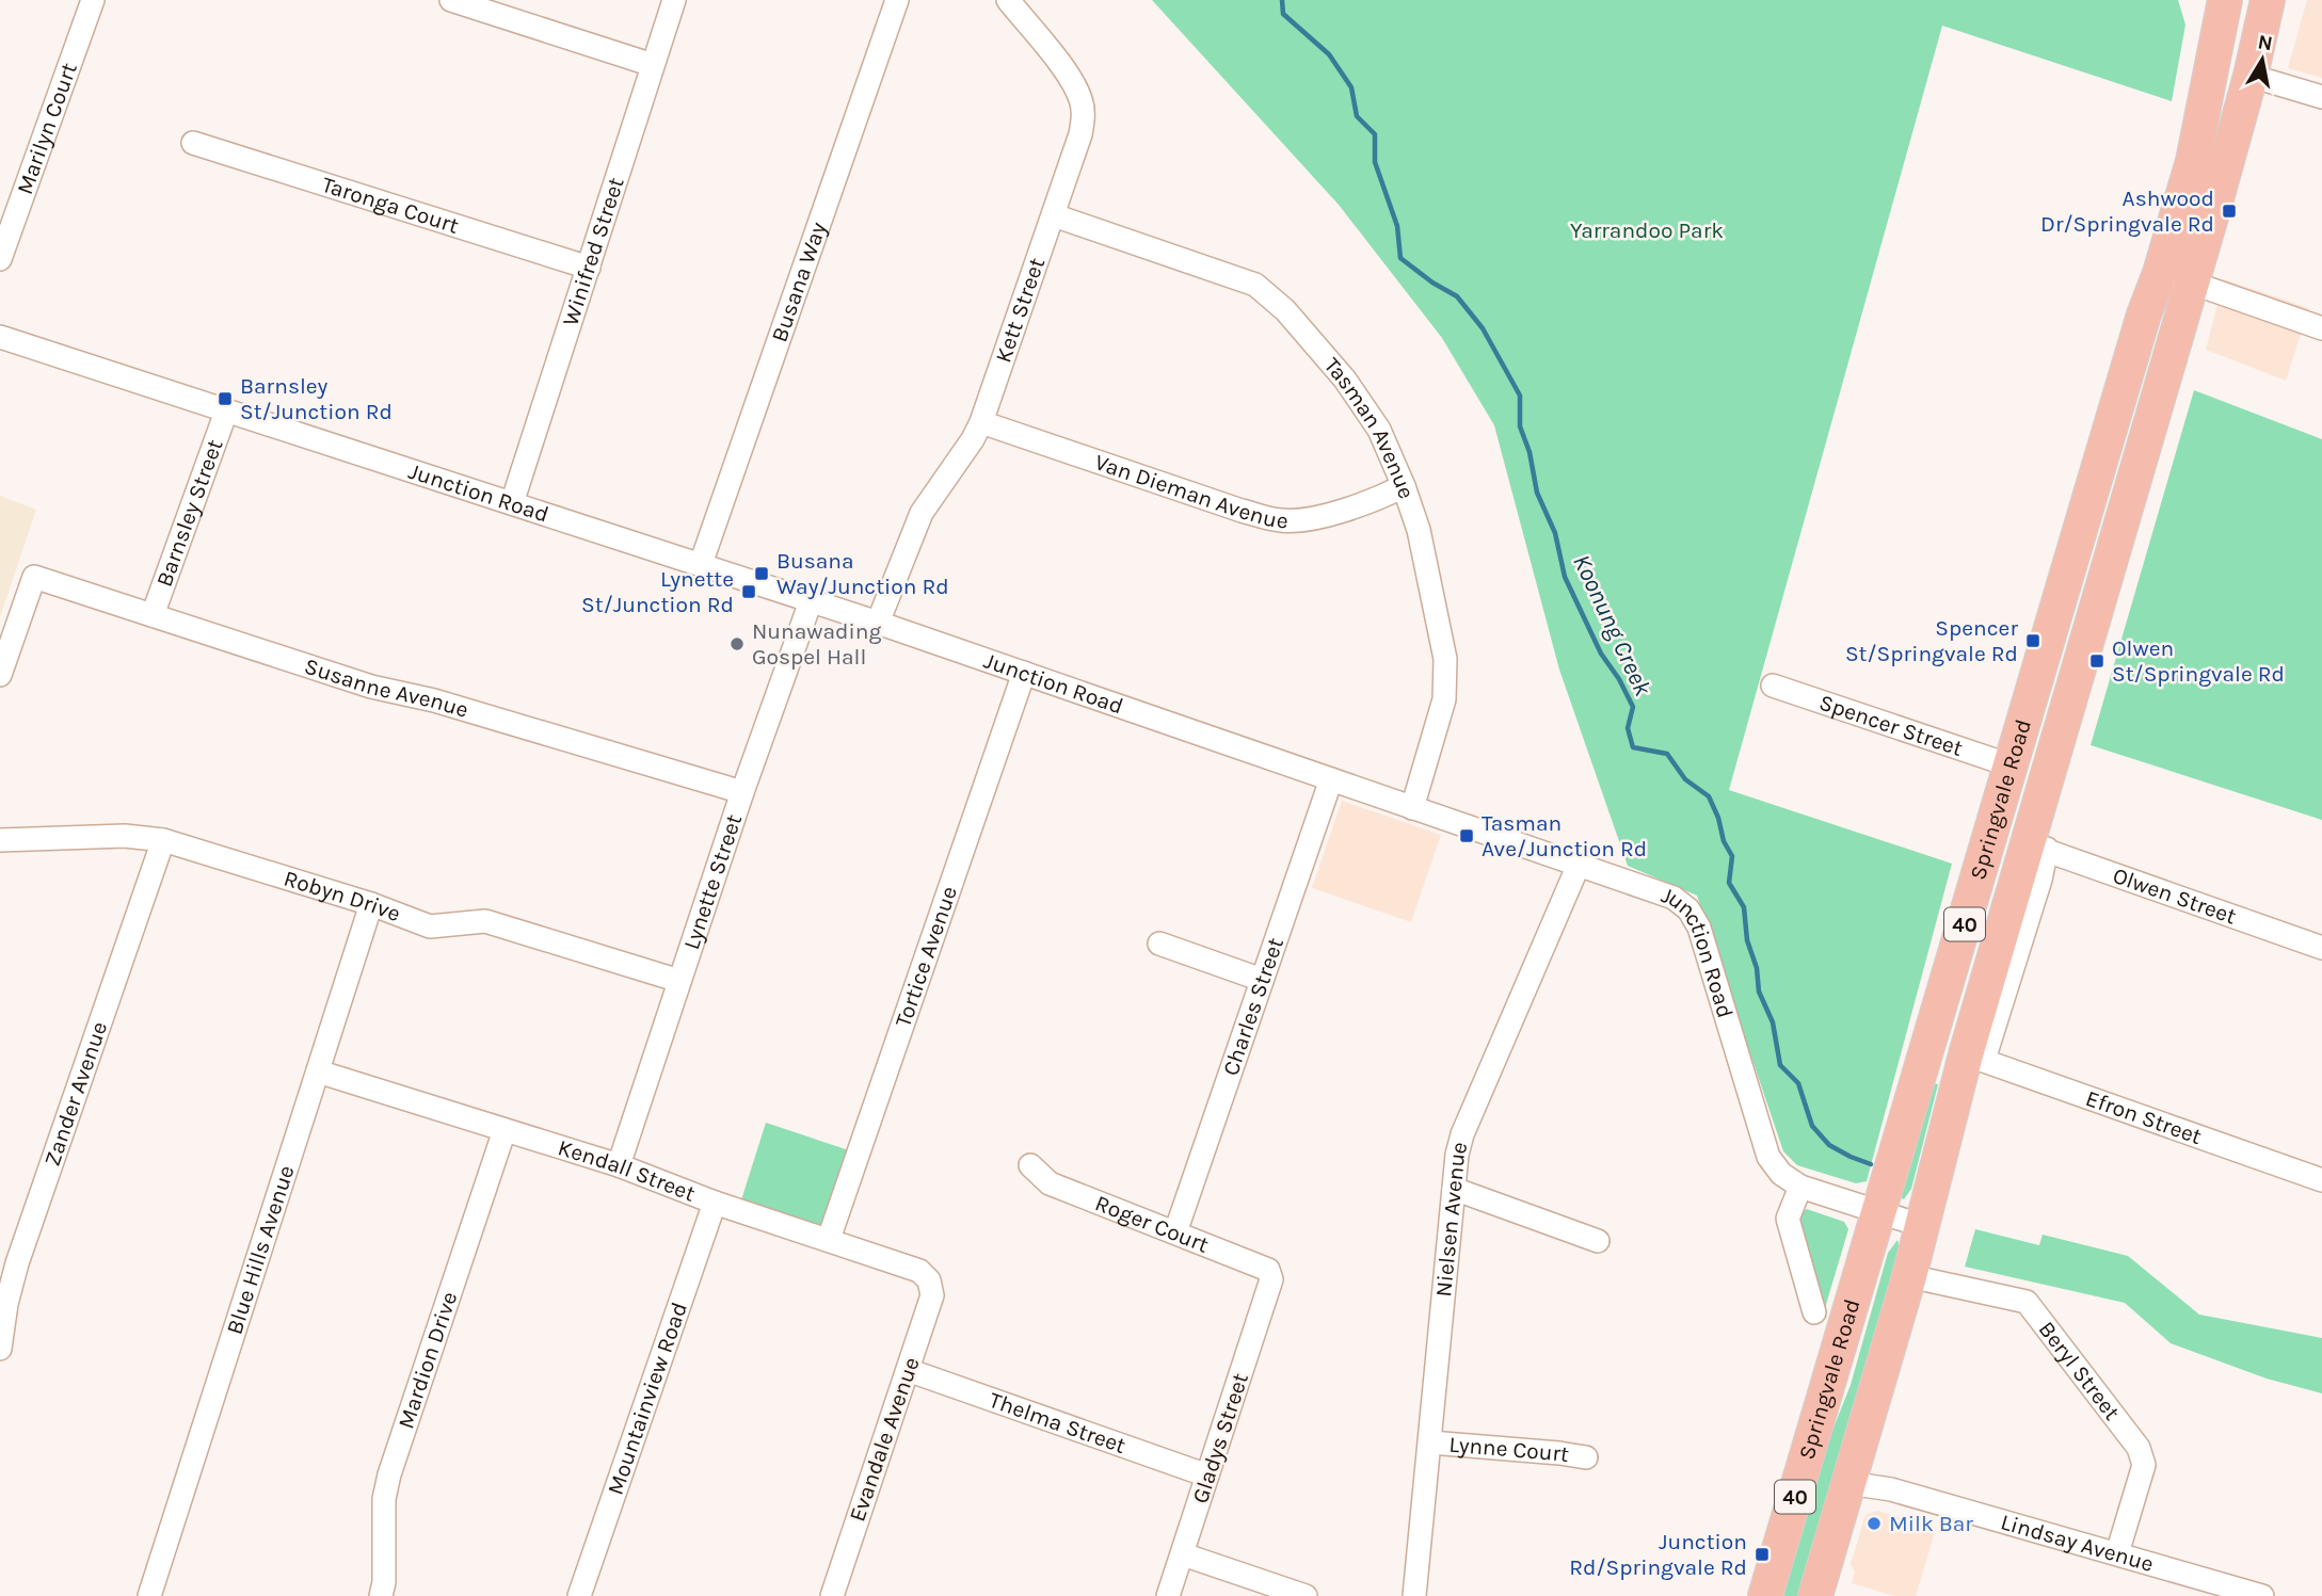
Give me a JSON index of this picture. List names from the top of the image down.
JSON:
{
  "streets": {
    "highway": ["Springvale Road", "40"],
    "street": [
      "Marilyn Court",
      "Taronga Court",
      "Winifred Street",
      "Busana Way",
      "Kett Street",
      "Tasman Avenue",
      "Van Dieman Avenue",
      "Junction Road",
      "Barnsley Street",
      "Susanne Avenue",
      "Spencer Street",
      "Lynette Street",
      "Olwen Street",
      "Robyn Drive",
      "Tortice Avenue",
      "Charles Street",
      "Zander Avenue",
      "Efron Street",
      "Kendall Street",
      "Nielsen Avenue",
      "Roger Court",
      "Blue Hills Avenue",
      "Mardion Drive",
      "Beryl Street",
      "Mountainview Road",
      "Thelma Street",
      "Gladys Street",
      "Evandale Avenue",
      "Lynne Court",
      "Lindsay Avenue"
    ]
  },
  "crossings": [
    ["Taronga Court", "Winifred Street"],
    ["Winifred Street", "Junction Road"],
    ["Busana Way", "Junction Road"],
    ["Kett Street", "Tasman Avenue"],
    ["Kett Street", "Van Dieman Avenue"],
    ["Kett Street", "Junction Road"],
    ["Tasman Avenue", "Van Dieman Avenue"],
    ["Tasman Avenue", "Junction Road"],
    ["Junction Road", "Barnsley Street"],
    ["Junction Road", "Springvale Road"],
    ["Junction Road", "Lynette Street"],
    ["Junction Road", "Tortice Avenue"],
    ["Junction Road", "Charles Street"],
    ["Junction Road", "Nielsen Avenue"],
    ["Barnsley Street", "Susanne Avenue"],
    ["Susanne Avenue", "Lynette Street"],
    ["Spencer Street", "Springvale Road"],
    ["Springvale Road", "Olwen Street"],
    ["Springvale Road", "Efron Street"],
    ["Springvale Road", "Beryl Street"],
    ["Springvale Road", "Lindsay Avenue"],
    ["Lynette Street", "Robyn Drive"],
    ["Lynette Street", "Kendall Street"],
    ["Robyn Drive", "Zander Avenue"],
    ["Robyn Drive", "Blue Hills Avenue"],
    ["Tortice Avenue", "Kendall Street"],
    ["Charles Street", "Roger Court"],
    ["Kendall Street", "Blue Hills Avenue"],
    ["Kendall Street", "Mardion Drive"],
    ["Kendall Street", "Mountainview Road"],
    ["Kendall Street", "Evandale Avenue"],
    ["Nielsen Avenue", "Lynne Court"],
    ["Roger Court", "Gladys Street"],
    ["Beryl Street", "Lindsay Avenue"],
    ["Thelma Street", "Gladys Street"],
    ["Thelma Street", "Evandale Avenue"]
  ],
  "water": ["Koonung Creek"],
  "parks": ["Yarrandoo Park"],
  "places": {
    "transit": [
      "Ashwood Dr/Springvale Rd",
      "Barnsley St/Junction Rd",
      "Busana Way/Junction Rd",
      "Lynette St/Junction Rd",
      "Spencer St/Springvale Rd",
      "Olwen St/Springvale Rd",
      "Tasman Ave/Junction Rd",
      "Junction Rd/Springvale Rd"
    ],
    "other": ["Nunawading Gospel Hall", "Milk Bar"]
  },
  "north": "top"
}
